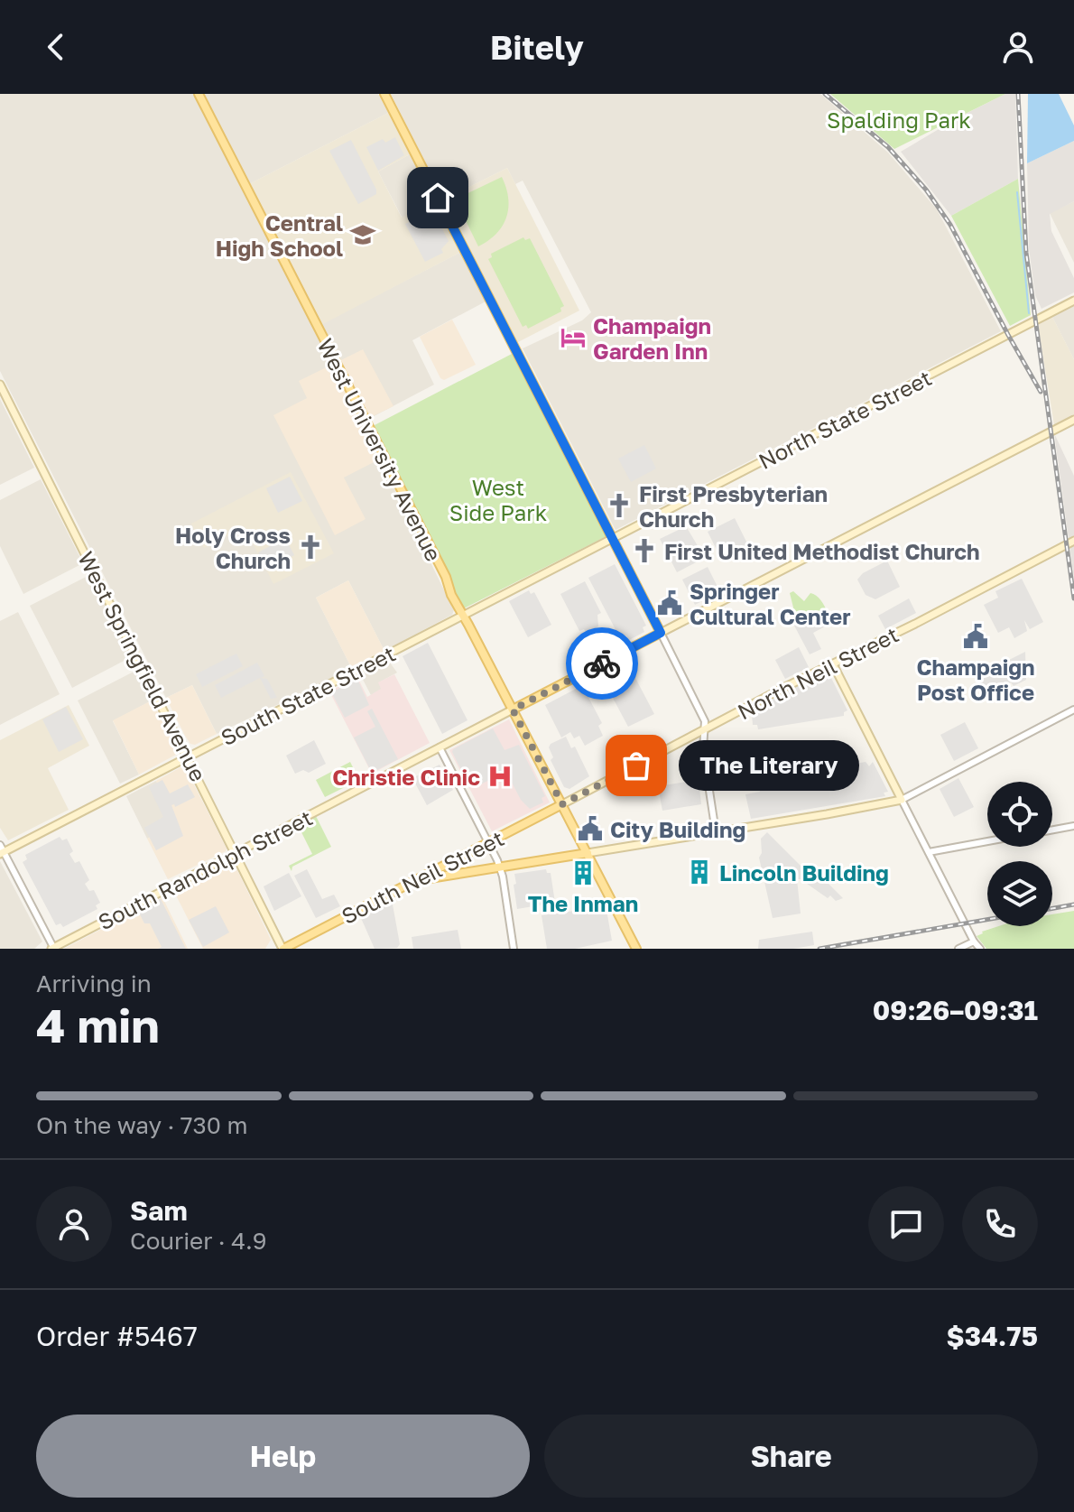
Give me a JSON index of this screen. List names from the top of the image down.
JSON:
{
  "streets": {
    "main road": [
      "North State Street",
      "West University Avenue",
      "West Springfield Avenue",
      "North Neil Street",
      "South State Street",
      "South Randolph Street",
      "South Neil Street"
    ]
  },
  "crossings": [
    ["North State Street", "West University Avenue"],
    ["North State Street", "South State Street"],
    ["West University Avenue", "North Neil Street"],
    ["West University Avenue", "South State Street"],
    ["West University Avenue", "South Randolph Street"],
    ["West University Avenue", "South Neil Street"],
    ["West Springfield Avenue", "South State Street"],
    ["West Springfield Avenue", "South Randolph Street"],
    ["West Springfield Avenue", "South Neil Street"],
    ["North Neil Street", "South Neil Street"]
  ],
  "parks": ["Spalding Park", "West Side Park"],
  "places": {
    "school or university": ["Central High School"],
    "hotel": ["Champaign Garden Inn"],
    "church": ["First Presbyterian Church", "Holy Cross Church", "First United Methodist Church"],
    "public building": ["Springer Cultural Center", "Champaign Post Office", "City Building"],
    "other": ["The Literary"],
    "hospital": ["Christie Clinic"],
    "building": ["Lincoln Building", "The Inman"]
  },
  "page": {
    "header": "Bitely",
    "bubble": "The Literary",
    "heading": ["4 min", "Arriving in", "09:26–09:31"],
    "panel": [
      "Sam",
      "Courier · 4.9",
      "Order #5467",
      "$34.75"
    ],
    "bar": "On the way · 730 m",
    "buttons": ["Help", "Share"]
  }
}
